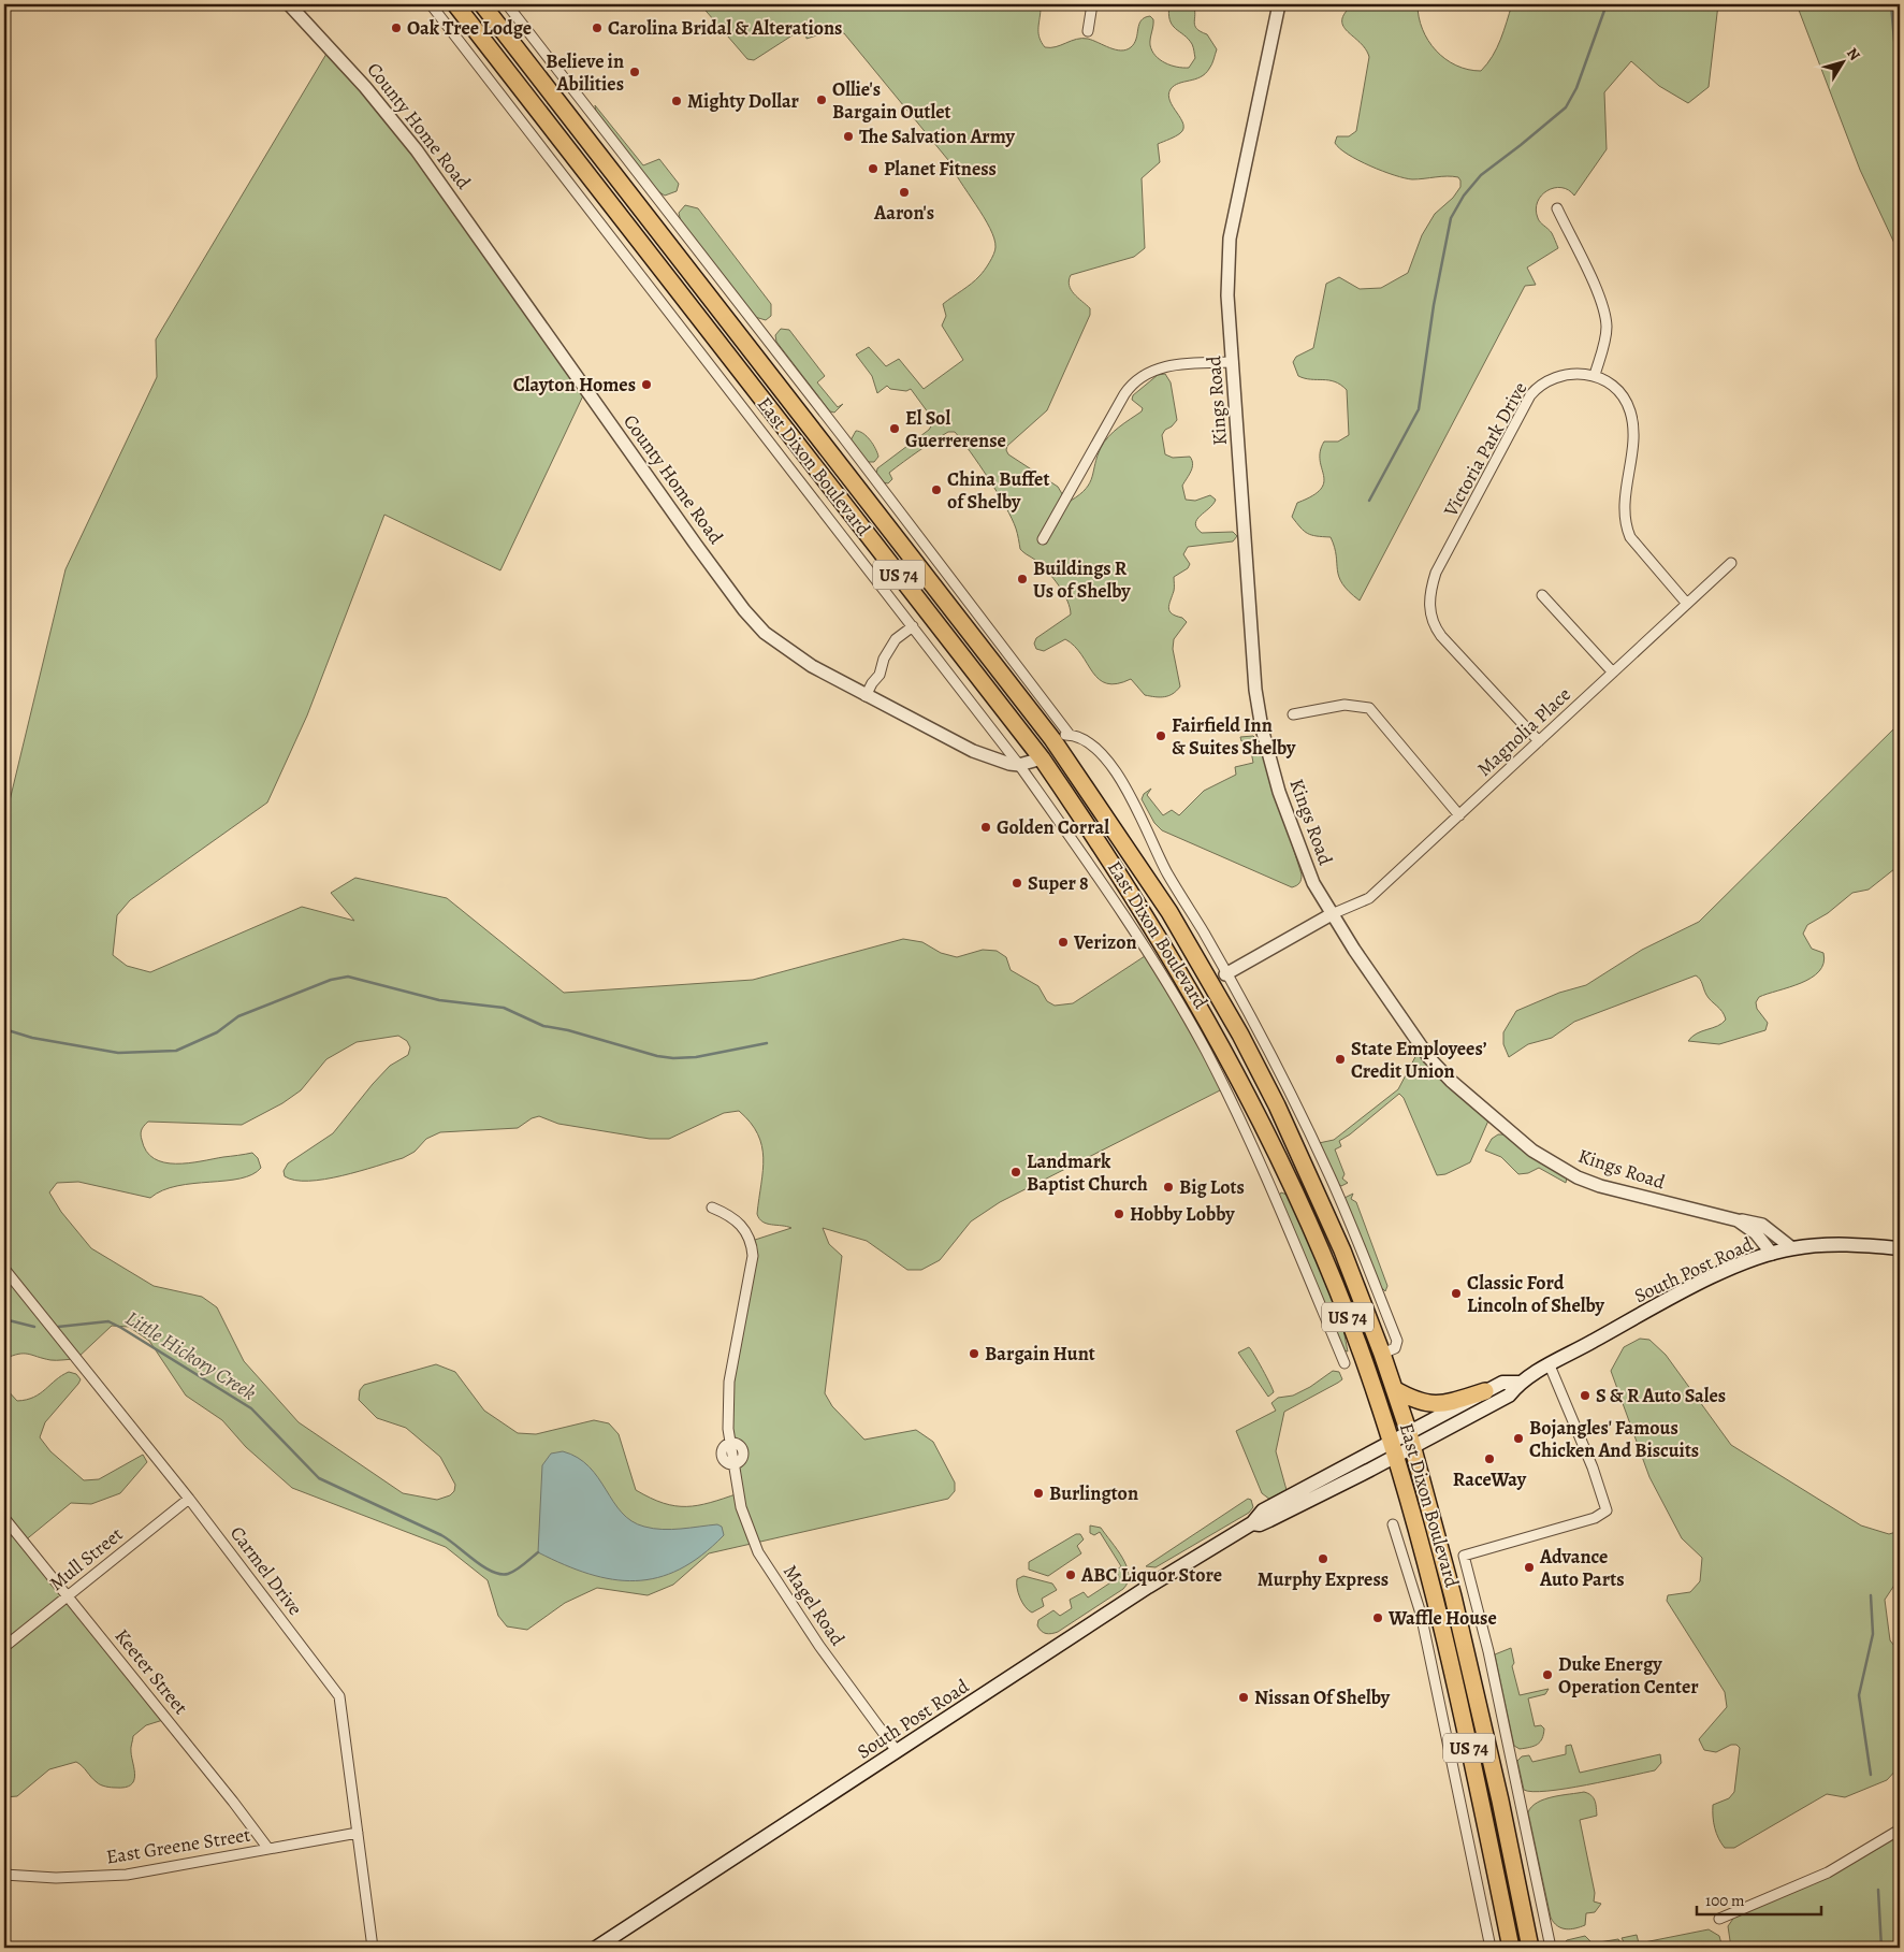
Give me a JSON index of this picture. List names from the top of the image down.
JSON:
{
  "streets": {
    "highway": ["East Dixon Boulevard", "US 74"],
    "main road": ["South Post Road"],
    "street": [
      "County Home Road",
      "Kings Road",
      "Victoria Park Drive",
      "Magnolia Place",
      "Mull Street",
      "Carmel Drive",
      "Magel Road",
      "Keeter Street",
      "East Greene Street"
    ]
  },
  "crossings": [
    ["County Home Road", "East Dixon Boulevard"],
    ["Kings Road", "Magnolia Place"],
    ["Kings Road", "South Post Road"],
    ["Victoria Park Drive", "Magnolia Place"],
    ["East Dixon Boulevard", "South Post Road"],
    ["South Post Road", "Magel Road"],
    ["Mull Street", "Carmel Drive"],
    ["Mull Street", "Keeter Street"],
    ["Carmel Drive", "East Greene Street"],
    ["Keeter Street", "East Greene Street"]
  ],
  "water": ["Little Hickory Creek"],
  "places": [
    "Oak Tree Lodge",
    "Carolina Bridal & Alterations",
    "Believe in Abilities",
    "Ollie's Bargain Outlet",
    "Mighty Dollar",
    "The Salvation Army",
    "Planet Fitness",
    "Aaron's",
    "Clayton Homes",
    "El Sol Guerrerense",
    "China Buffet of Shelby",
    "Buildings R Us of Shelby",
    "Fairfield Inn & Suites Shelby",
    "Golden Corral",
    "Super 8",
    "Verizon",
    "State Employees’ Credit Union",
    "Landmark Baptist Church",
    "Big Lots",
    "Hobby Lobby",
    "Classic Ford Lincoln of Shelby",
    "Bargain Hunt",
    "S & R Auto Sales",
    "Bojangles' Famous Chicken And Biscuits",
    "RaceWay",
    "Burlington",
    "Murphy Express",
    "Advance Auto Parts",
    "ABC Liquor Store",
    "Waffle House",
    "Duke Energy Operation Center",
    "Nissan Of Shelby"
  ],
  "scale_bar": "100 m",
  "north": "top right"
}
